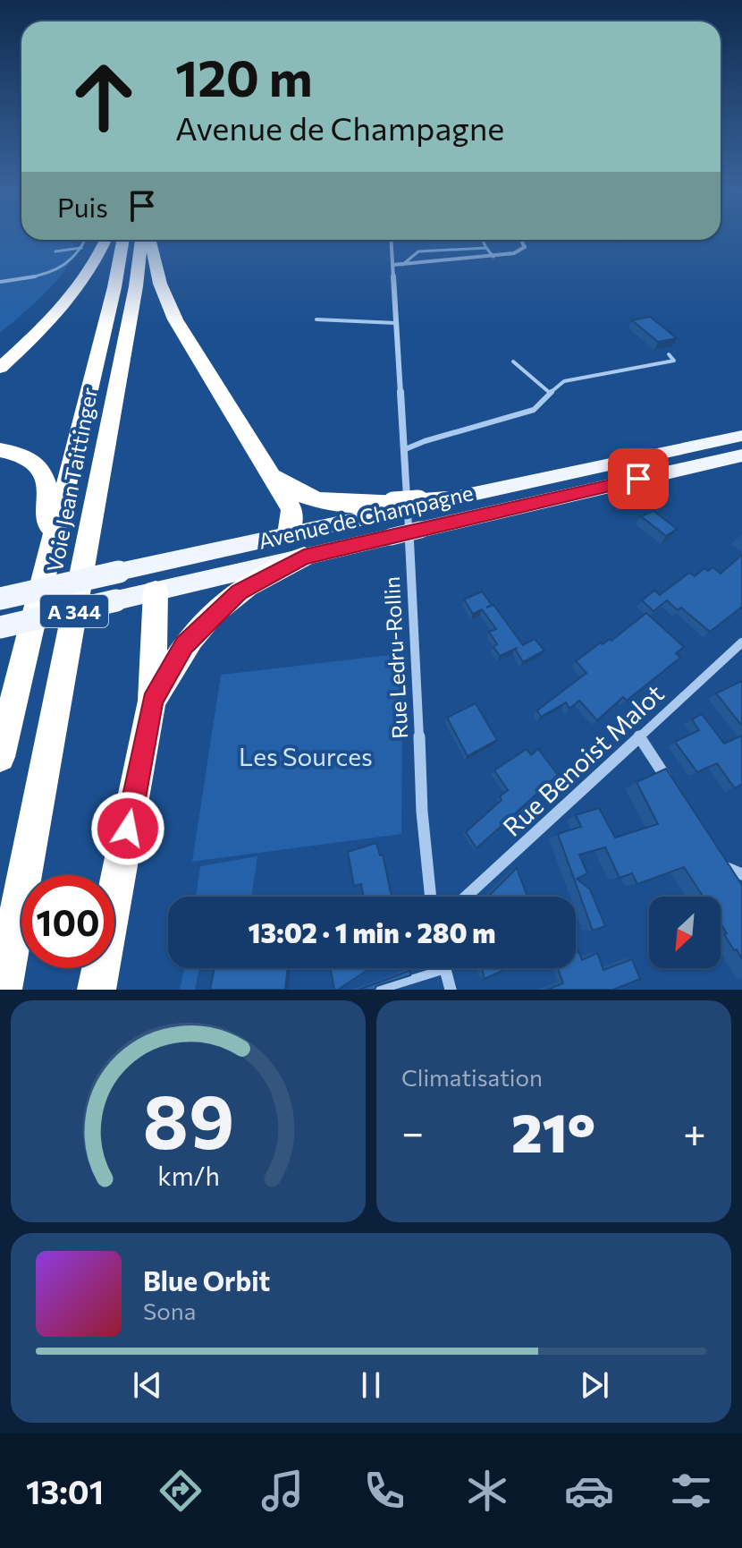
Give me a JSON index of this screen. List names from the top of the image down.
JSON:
{
  "streets": {
    "highway": ["Voie Jean Taittinger", "A 344"],
    "main road": ["Avenue de Champagne"],
    "street": ["Rue Ledru-Rollin", "Rue Benoist Malot"]
  },
  "parks": ["Les Sources"],
  "north": "bottom left",
  "page": {
    "turn": ["120 m", "Avenue de Champagne"],
    "then": "Puis",
    "limit": "100",
    "trip": "13:02 · 1 min · 280 m",
    "tile": "Climatisation",
    "heat": ["−", "21°", "+"],
    "song": ["Blue Orbit", "Sona"],
    "tabs": "13:01",
    "gauge": ["89", "km/h"]
  }
}
